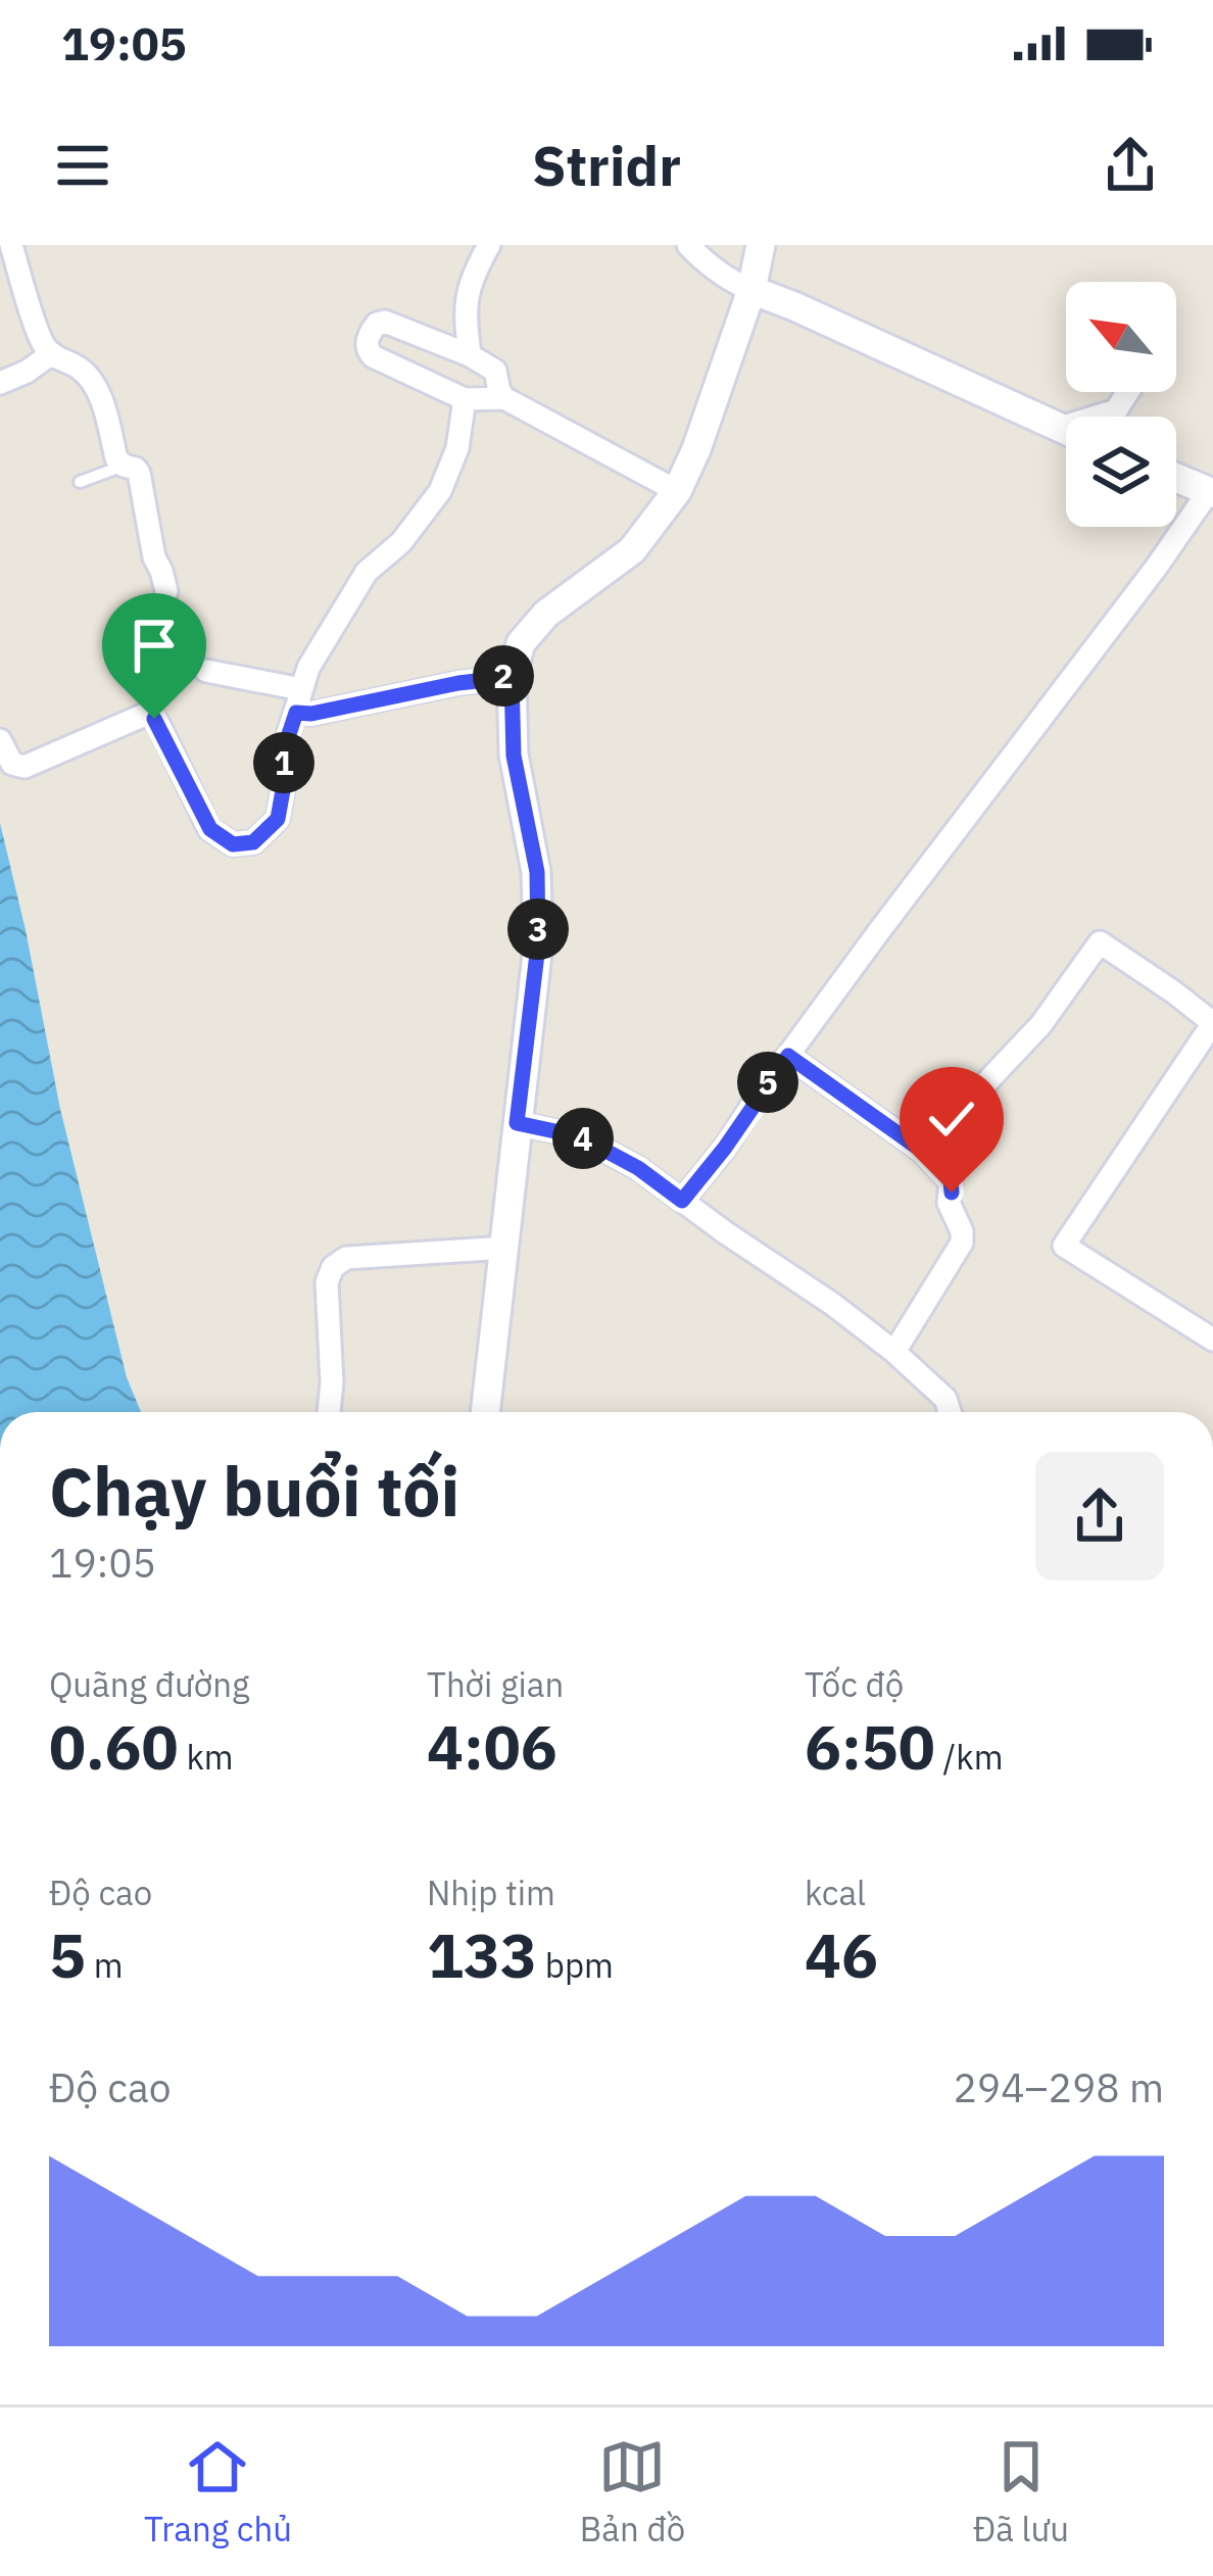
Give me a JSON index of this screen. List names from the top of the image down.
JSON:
{
  "north": "top left",
  "page": {
    "status": "19:05",
    "header": "Stridr",
    "pins": [
      "2",
      "1",
      "3",
      "5",
      "4"
    ],
    "heading": ["Chạy buổi tối", "19:05"],
    "stats": [
      ["Quãng đường", "0.60 km"],
      ["Thời gian", "4:06"],
      ["Tốc độ", "6:50 /km"],
      ["Độ cao", "5 m"],
      ["Nhịp tim", "133 bpm"],
      ["kcal", "46"]
    ],
    "chart": ["Độ cao", "294–298 m"],
    "tabs": ["Trang chủ", "Bản đồ", "Đã lưu"]
  }
}
